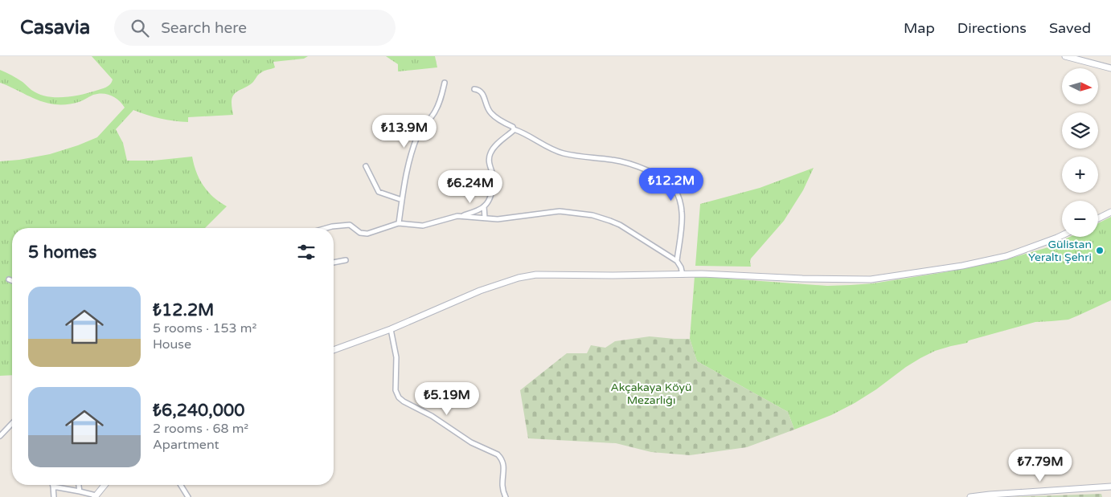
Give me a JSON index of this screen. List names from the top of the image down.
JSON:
{
  "parks": ["Akçakaya Köyü Mezarlığı"],
  "places": ["Gülistan Yeraltı Şehri"],
  "north": "right",
  "page": {
    "header": "Casavia",
    "search": "Search here",
    "nav": ["Map", "Directions", "Saved"],
    "map_buttons": ["+", "−"],
    "price": [
      "₺13.9M",
      "₺12.2M",
      "₺6.24M",
      "₺5.19M",
      "₺7.79M"
    ],
    "heading": "5 homes",
    "list": [
      {
        "name": "₺12.2M",
        "note": "5 rooms · 153 m² · House"
      },
      {
        "name": "₺6,240,000",
        "note": "2 rooms · 68 m² · Apartment"
      }
    ]
  }
}
